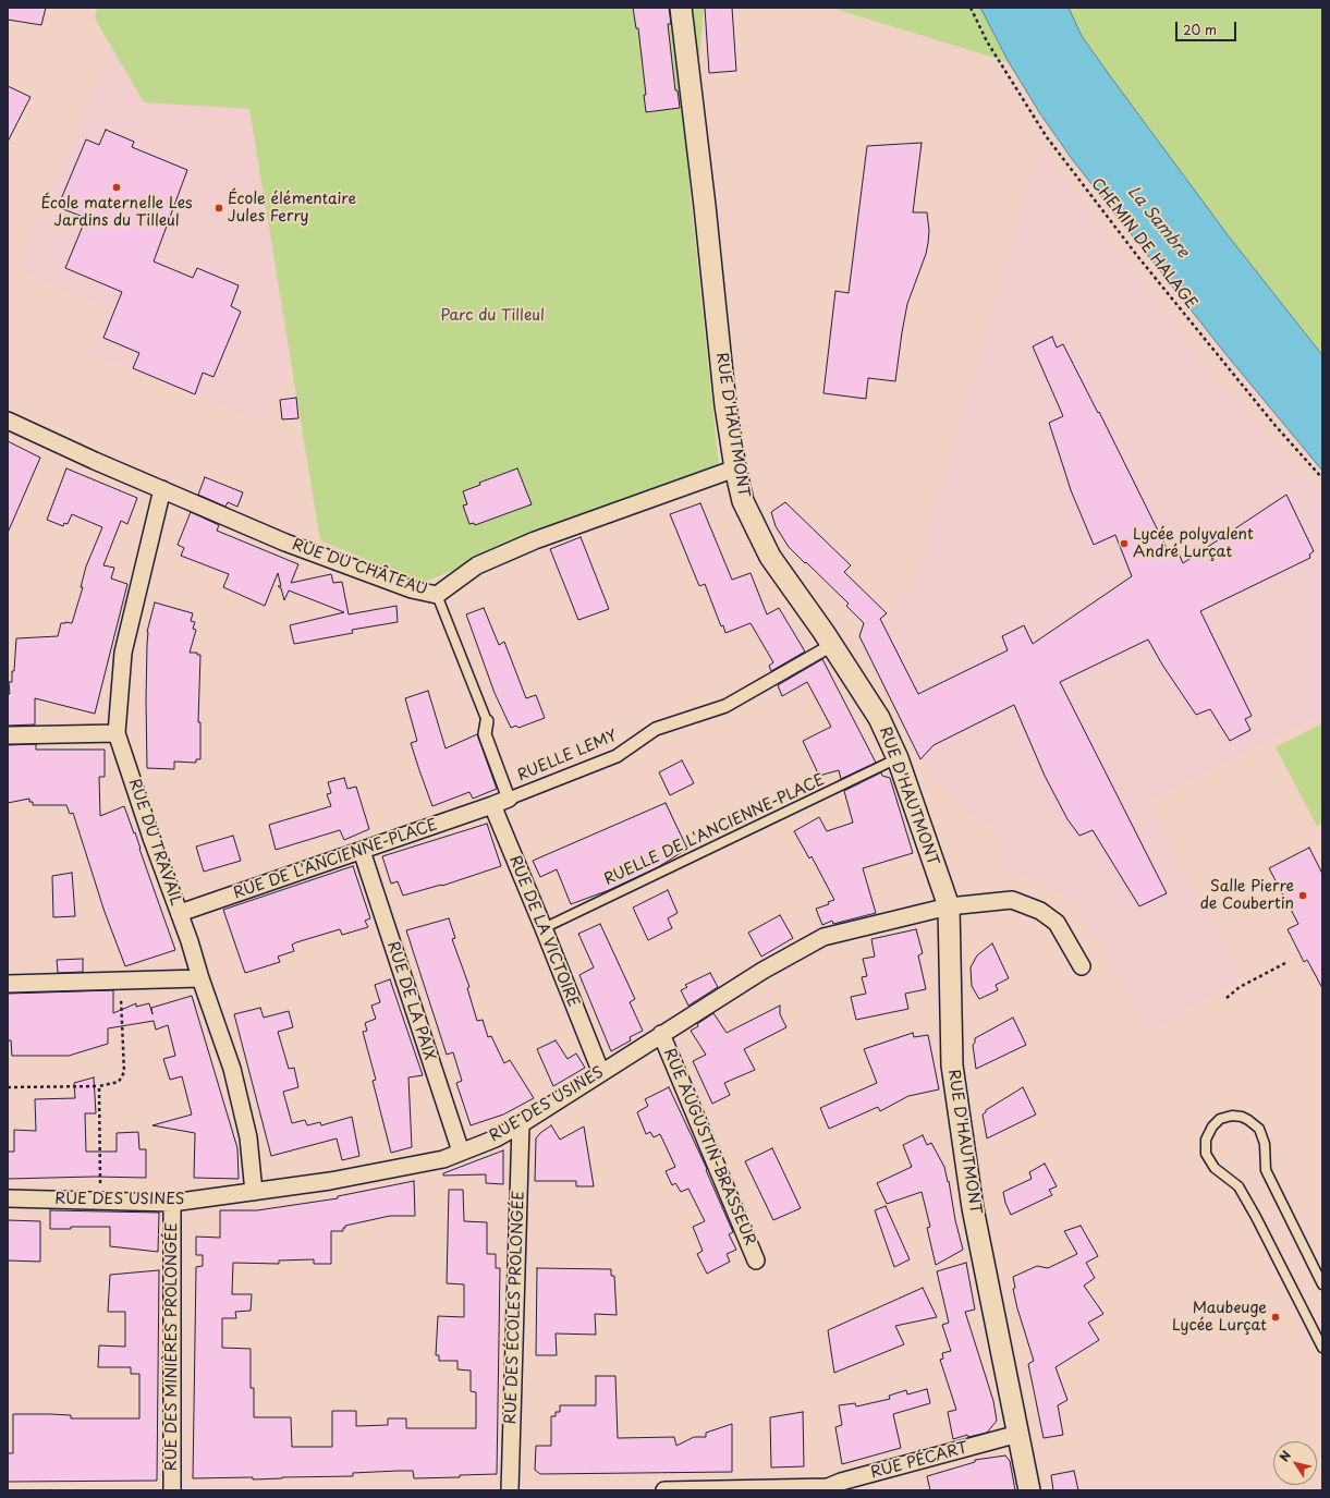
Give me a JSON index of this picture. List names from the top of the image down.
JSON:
{
  "streets": {
    "street": [
      "RUE D'HAUTMONT",
      "RUE DU CHÂTEAU",
      "RUELLE LEMY",
      "RUE DU TRAVAIL",
      "RUE DE L'ANCIENNE-PLACE",
      "RUE DE LA VICTOIRE",
      "RUE DE LA PAIX",
      "RUE DES USINES",
      "RUE AUGUSTIN-BRASSEUR",
      "RUE DES ÉCOLES PROLONGÉE",
      "RUE DES MINIÈRES PROLONGÉE",
      "RUE PÉCART"
    ],
    "lane": ["RUELLE DE L'ANCIENNE-PLACE"],
    "path": ["CHEMIN DE HALAGE"]
  },
  "crossings": [
    ["RUE D'HAUTMONT", "RUE DU CHÂTEAU"],
    ["RUE D'HAUTMONT", "RUELLE LEMY"],
    ["RUE D'HAUTMONT", "RUELLE DE L'ANCIENNE-PLACE"],
    ["RUE D'HAUTMONT", "RUE DES USINES"],
    ["RUE D'HAUTMONT", "RUE PÉCART"],
    ["RUE DU CHÂTEAU", "RUELLE LEMY"],
    ["RUE DU CHÂTEAU", "RUE DU TRAVAIL"],
    ["RUELLE DE L'ANCIENNE-PLACE", "RUE DE LA VICTOIRE"],
    ["RUE DU TRAVAIL", "RUE DE L'ANCIENNE-PLACE"],
    ["RUE DU TRAVAIL", "RUE DES USINES"],
    ["RUE DE L'ANCIENNE-PLACE", "RUE DE LA VICTOIRE"],
    ["RUE DE L'ANCIENNE-PLACE", "RUE DE LA PAIX"],
    ["RUE DE LA VICTOIRE", "RUE DES USINES"],
    ["RUE DE LA PAIX", "RUE DES USINES"],
    ["RUE DES USINES", "RUE AUGUSTIN-BRASSEUR"],
    ["RUE DES USINES", "RUE DES ÉCOLES PROLONGÉE"],
    ["RUE DES USINES", "RUE DES MINIÈRES PROLONGÉE"]
  ],
  "water": ["La Sambre"],
  "parks": ["Parc du Tilleul"],
  "places": [
    "École maternelle Les Jardins du Tilleul",
    "École élémentaire Jules Ferry",
    "Lycée polyvalent André Lurçat",
    "Salle Pierre de Coubertin",
    "Maubeuge Lycée Lurçat"
  ],
  "scale_bar": "20 m",
  "north": "top left"
}
